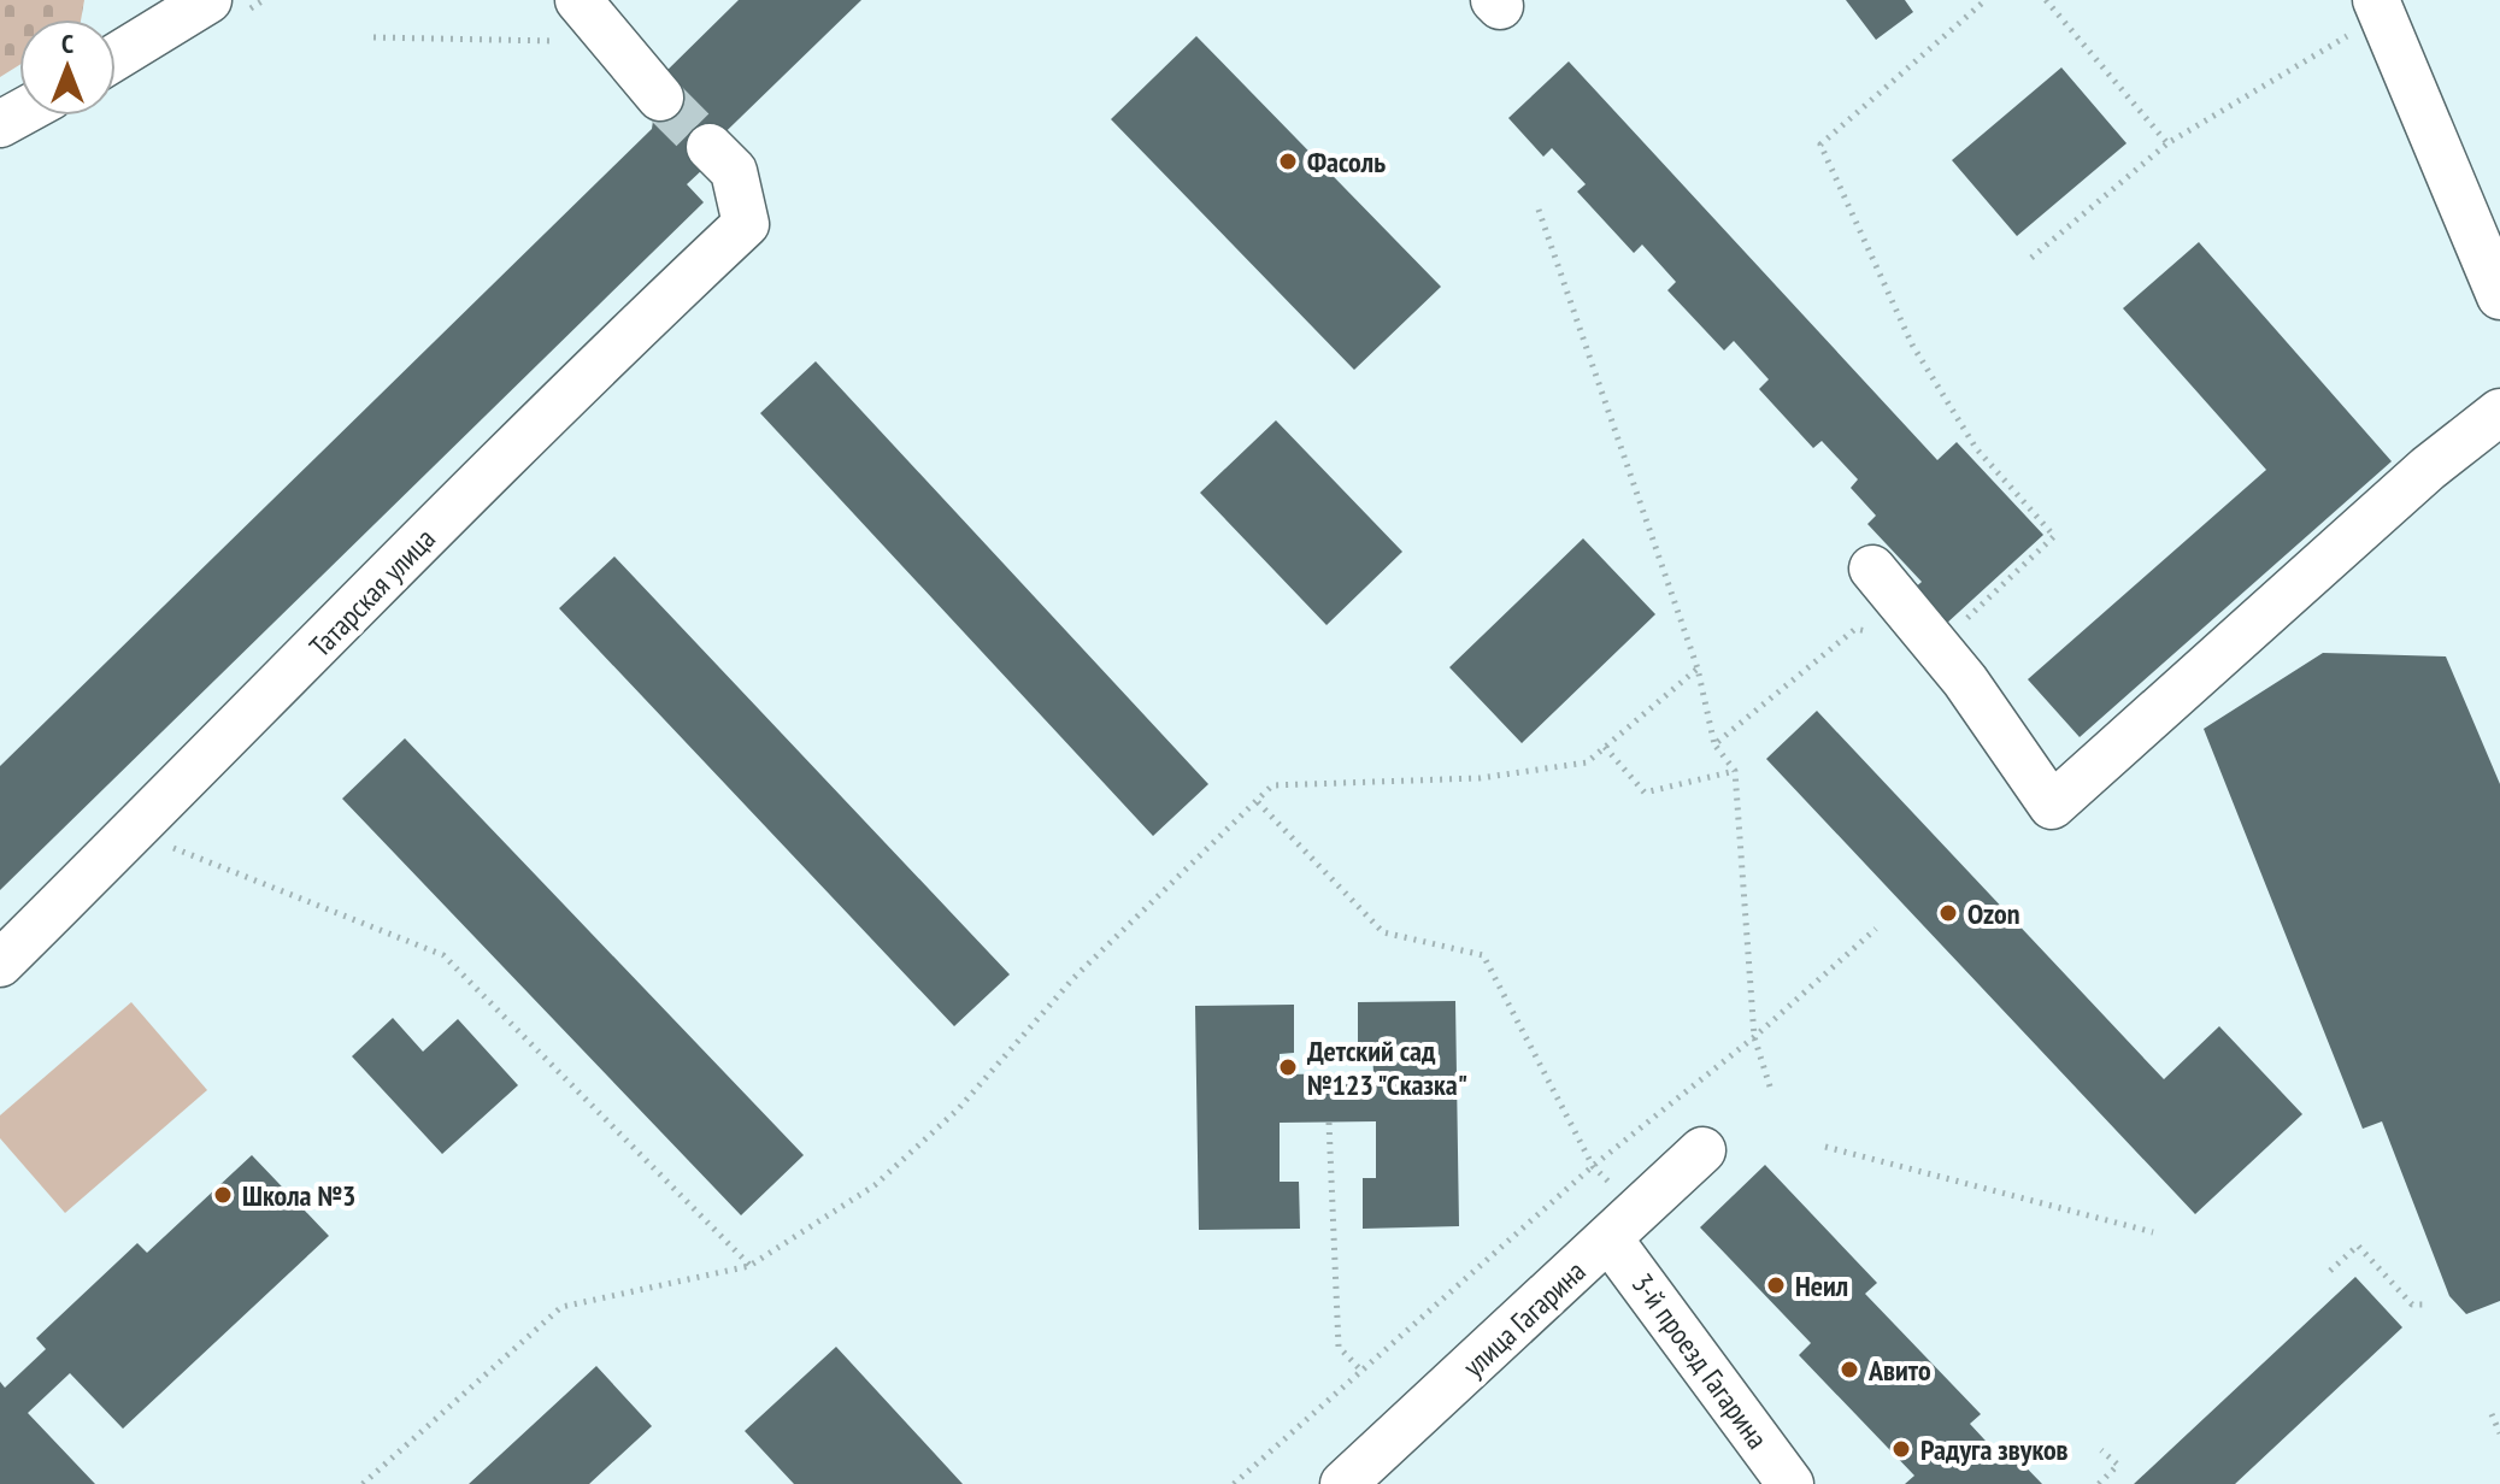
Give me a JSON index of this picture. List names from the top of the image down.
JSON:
{
  "streets": {
    "street": ["Татарская улица", "улица Гагарина", "3-й проезд Гагарина"]
  },
  "crossings": [
    ["улица Гагарина", "3-й проезд Гагарина"]
  ],
  "places": [
    "Фасоль",
    "Ozon",
    "Детский сад №123 \"Сказка\"",
    "Школа №3",
    "Неил",
    "Авито",
    "Радуга звуков"
  ],
  "north": "top"
}
